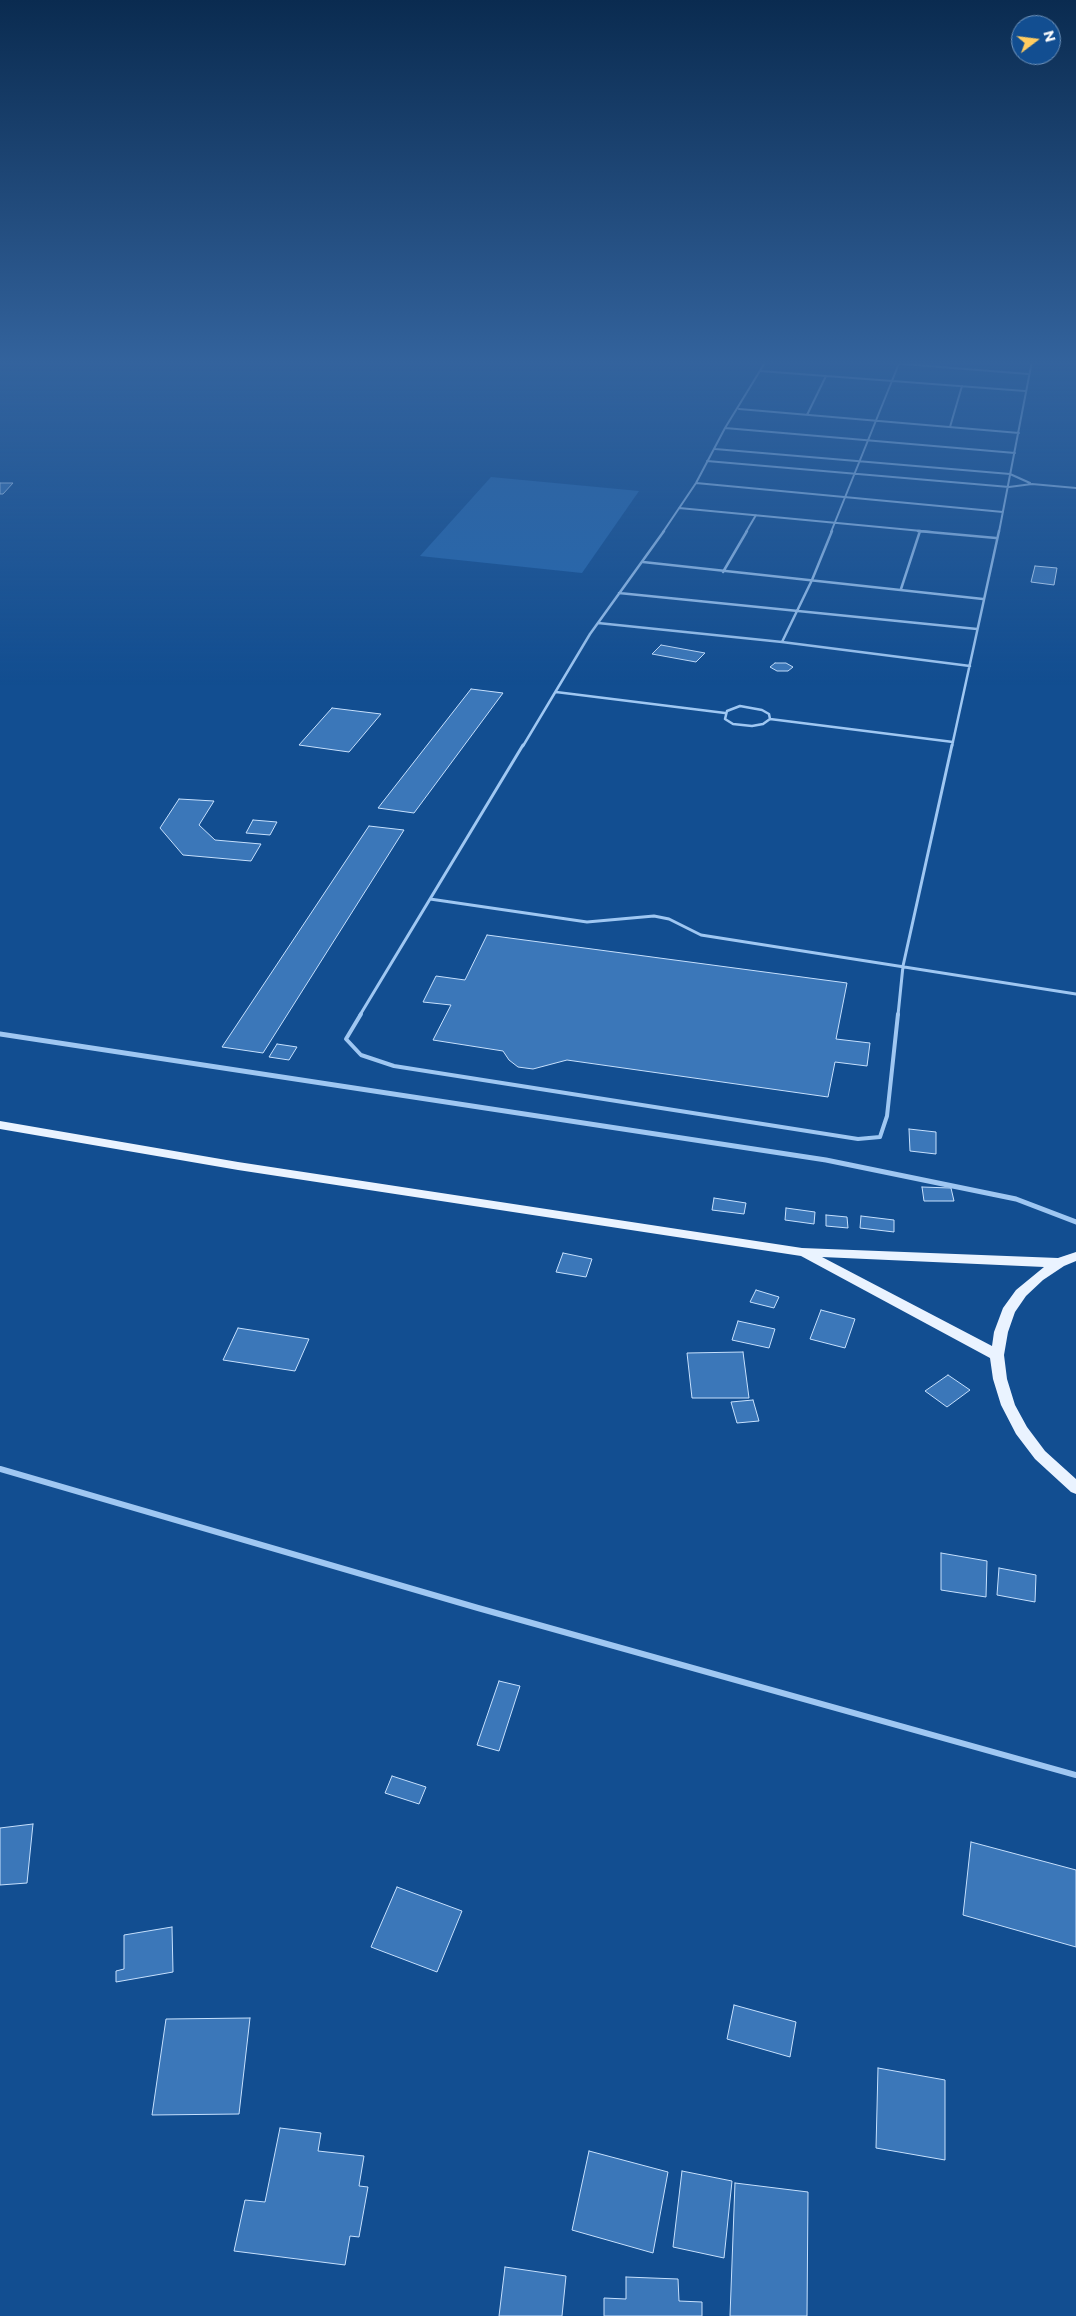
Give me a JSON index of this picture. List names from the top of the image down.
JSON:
{
  "north": "right"
}
